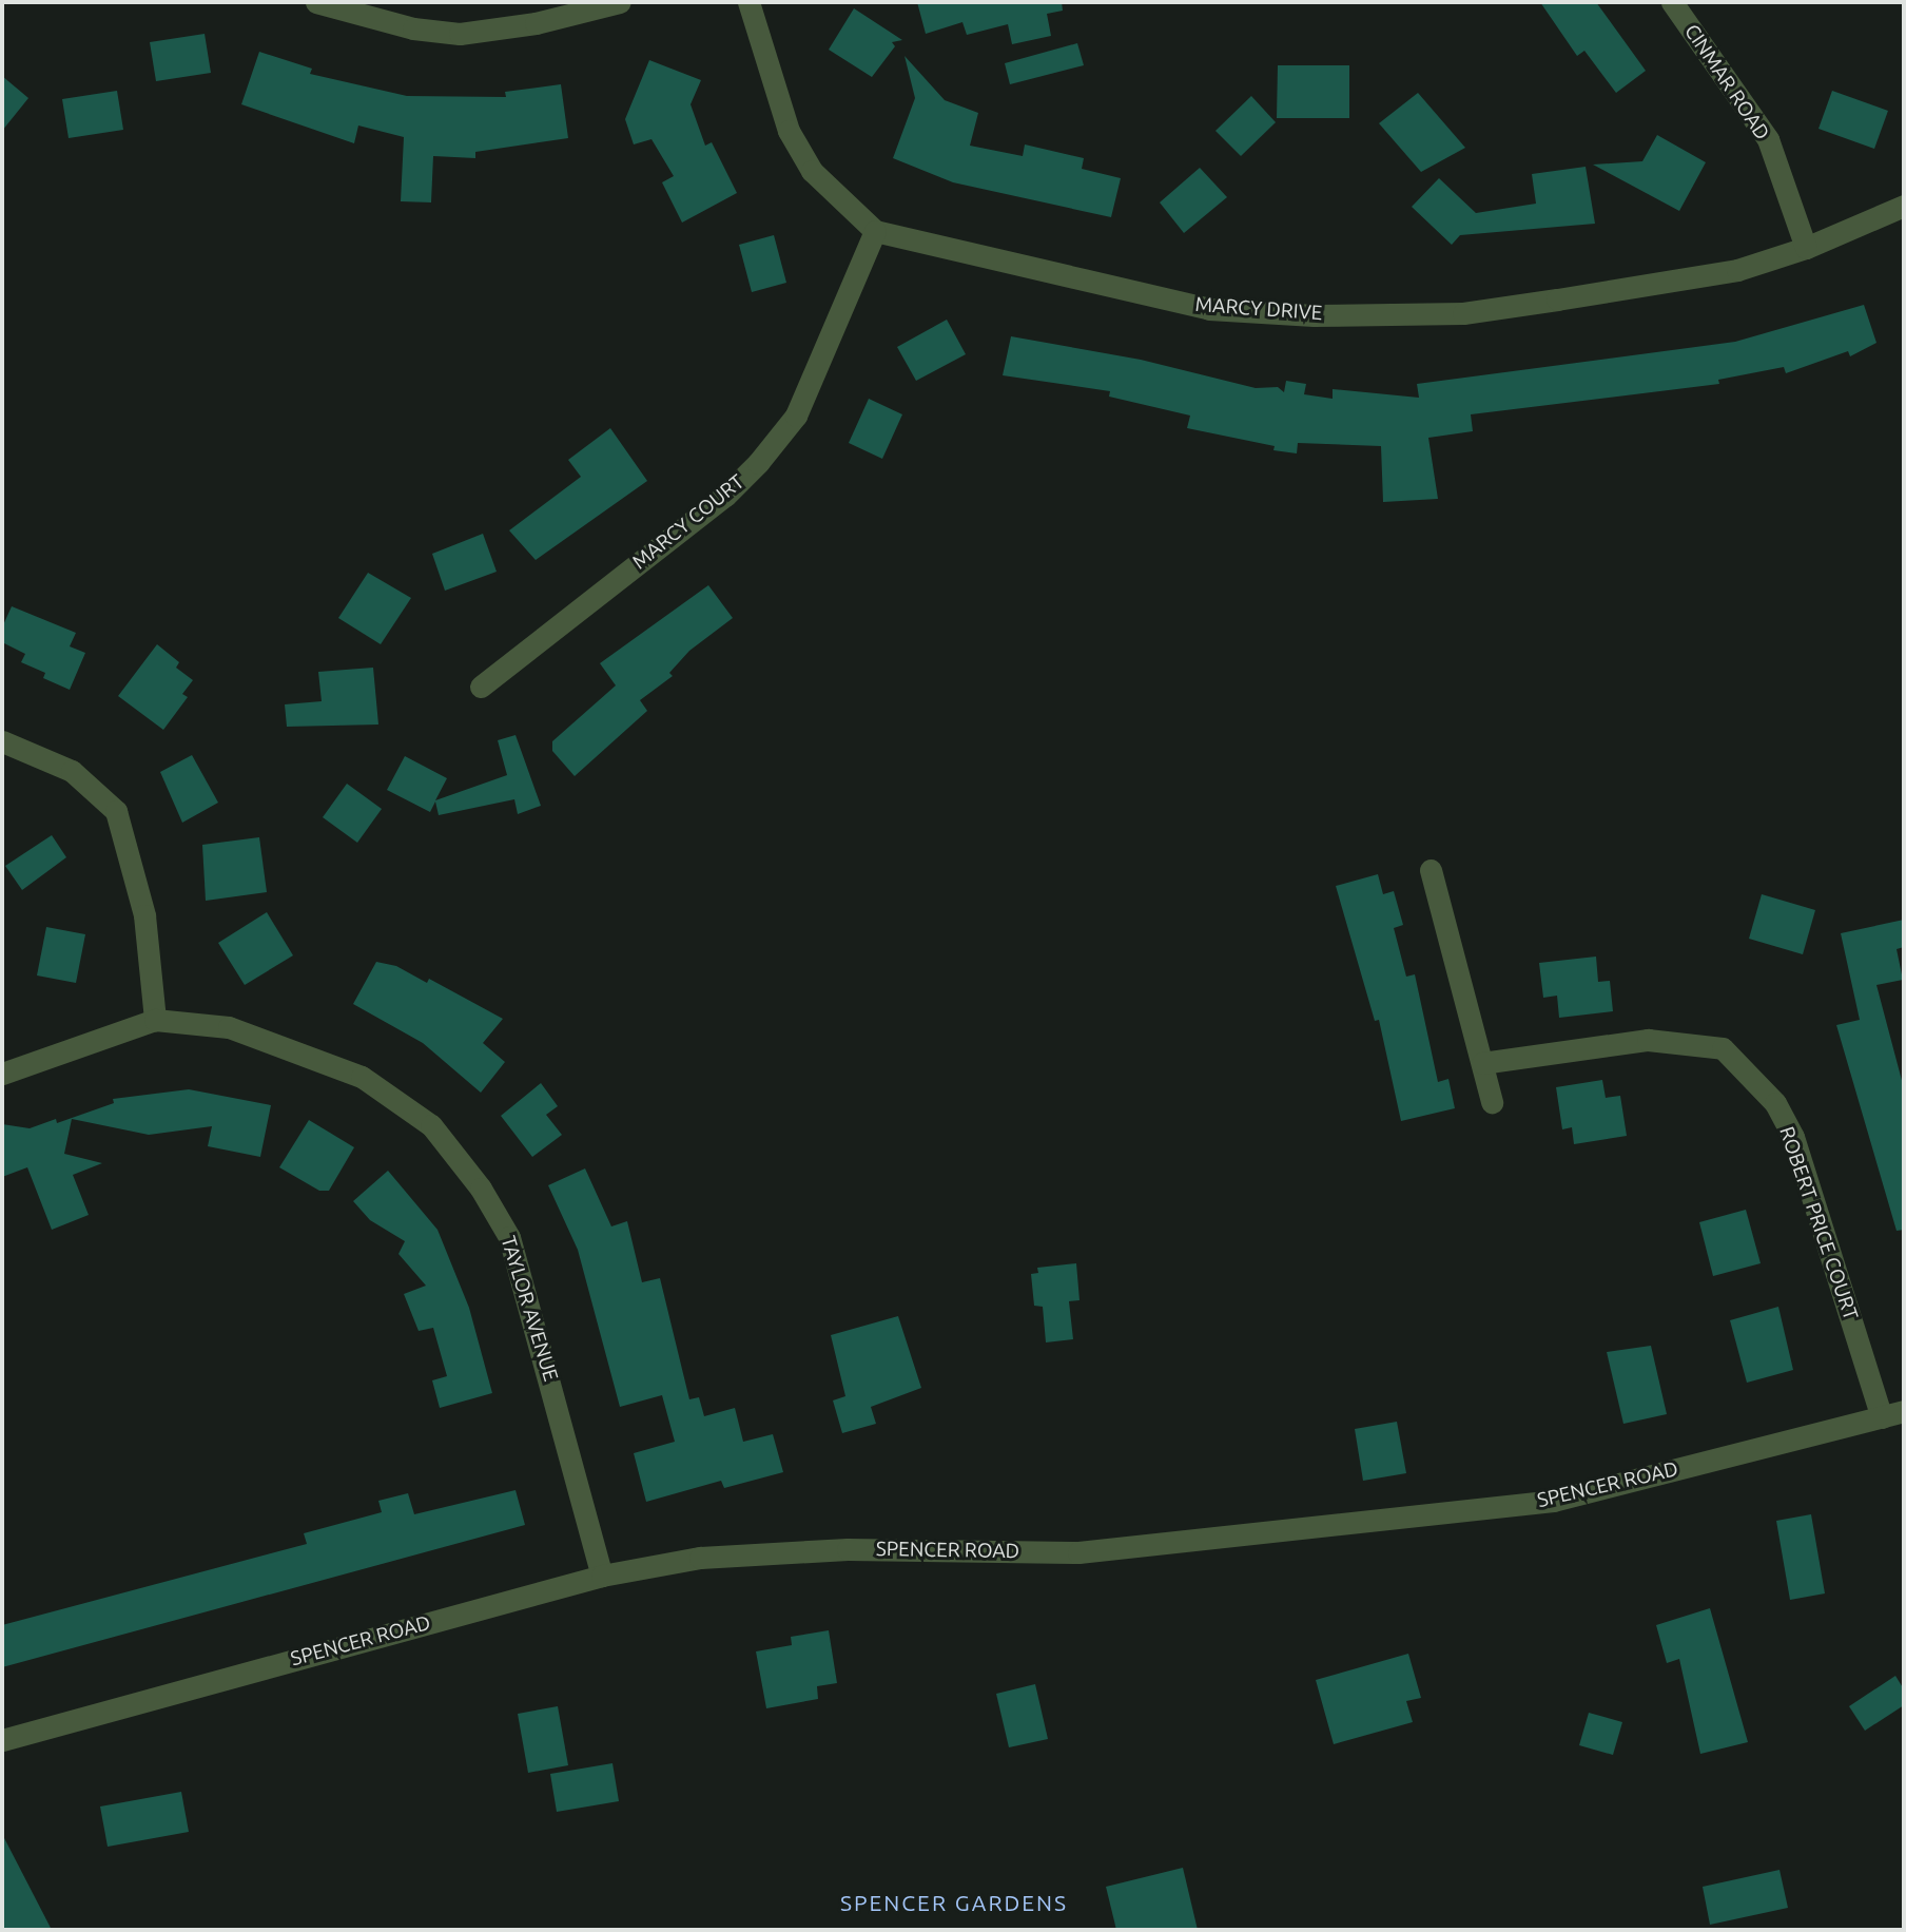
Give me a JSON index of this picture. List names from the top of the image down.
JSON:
{
  "streets": {
    "street": [
      "CINMAR ROAD",
      "MARCY DRIVE",
      "MARCY COURT",
      "ROBERT PRICE COURT",
      "TAYLOR AVENUE",
      "SPENCER ROAD"
    ]
  },
  "crossings": [
    ["CINMAR ROAD", "MARCY DRIVE"],
    ["MARCY DRIVE", "MARCY COURT"],
    ["ROBERT PRICE COURT", "SPENCER ROAD"],
    ["TAYLOR AVENUE", "SPENCER ROAD"]
  ],
  "districts": ["SPENCER GARDENS"]
}
